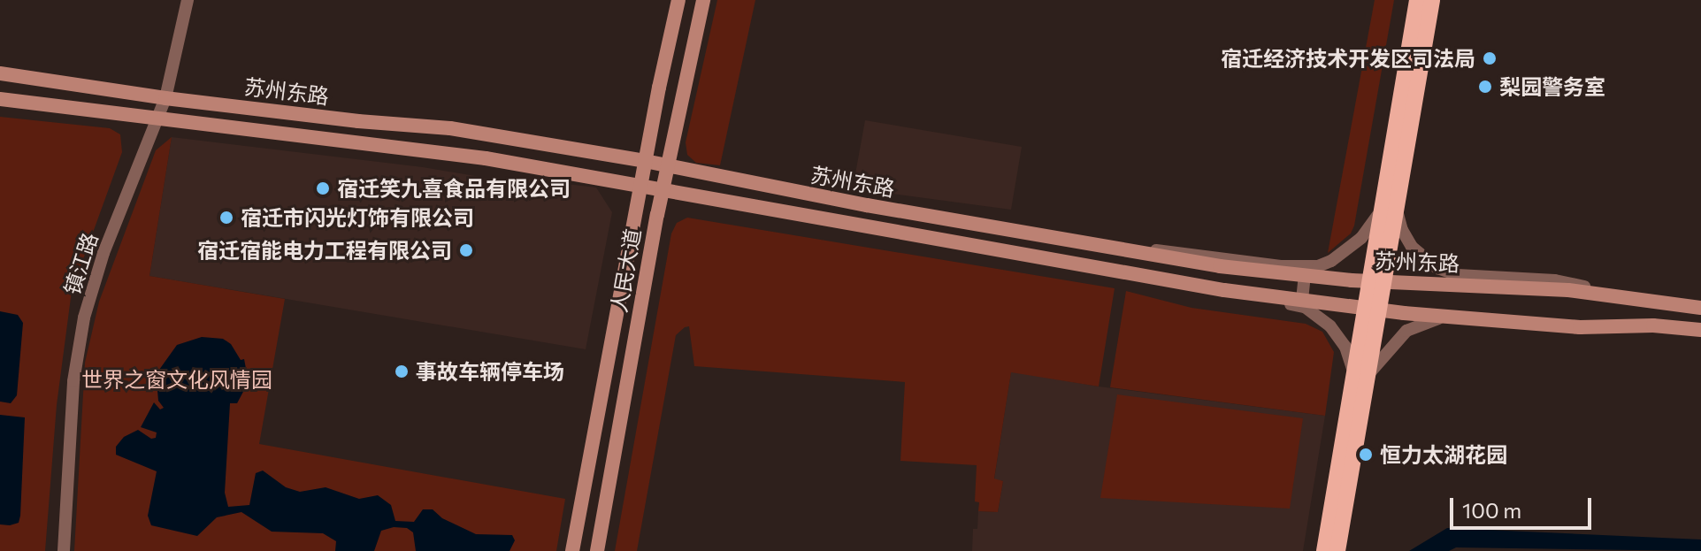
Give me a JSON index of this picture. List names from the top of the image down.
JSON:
{
  "streets": {
    "main road": ["苏州东路", "人民大道"],
    "street": ["镇江路"]
  },
  "crossings": [
    ["苏州东路", "镇江路"],
    ["苏州东路", "人民大道"]
  ],
  "parks": ["世界之窗文化风情园"],
  "places": [
    "宿迁经济技术开发区司法局",
    "梨园警务室",
    "宿迁笑九喜食品有限公司",
    "宿迁市闪光灯饰有限公司",
    "宿迁宿能电力工程有限公司",
    "事故车辆停车场",
    "恒力太湖花园"
  ],
  "scale_bar": "100 m"
}
